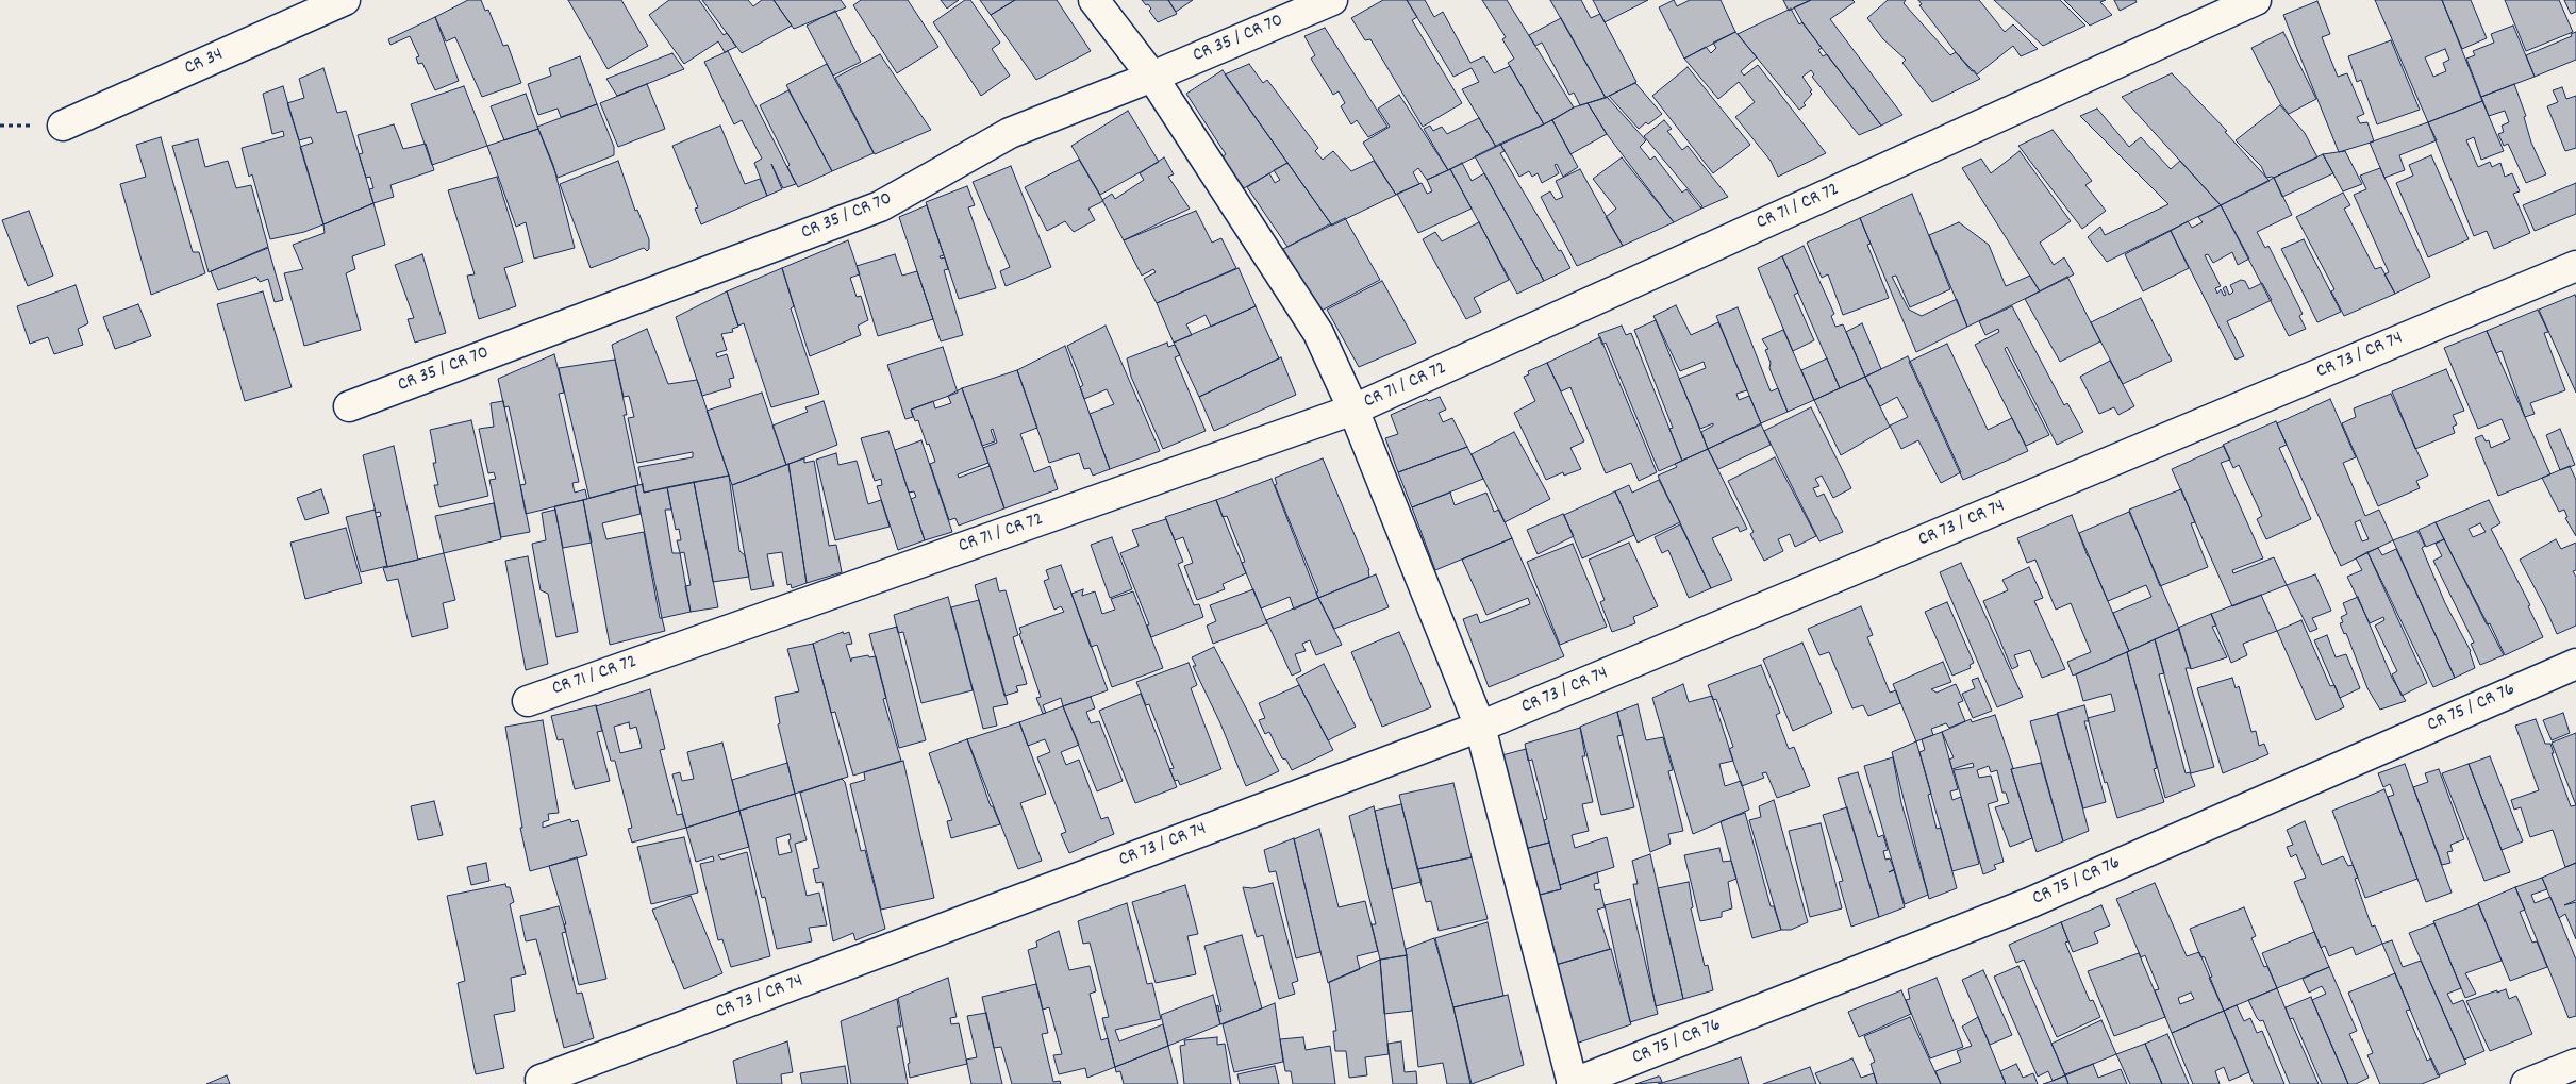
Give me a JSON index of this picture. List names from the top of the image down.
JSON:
{
  "streets": {
    "street": [
      "CR 35 / CR 70",
      "CR 34",
      "CR 71 / CR 72",
      "CR 73 / CR 74",
      "CR 75 / CR 76"
    ]
  }
}
